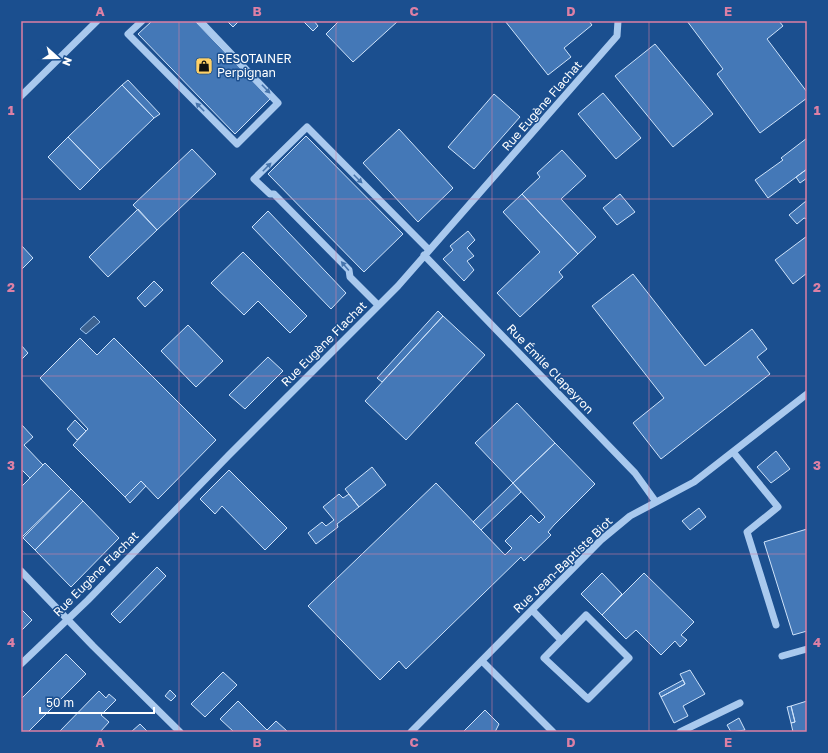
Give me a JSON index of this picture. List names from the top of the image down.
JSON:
{
  "streets": {
    "street": ["Rue Eugène Flachat", "Rue Émile Clapeyron", "Rue Jean-Baptiste Biot"]
  },
  "crossings": [
    ["Rue Eugène Flachat", "Rue Émile Clapeyron"],
    ["Rue Émile Clapeyron", "Rue Jean-Baptiste Biot"]
  ],
  "places": {
    "shop": ["RESOTAINER Perpignan"]
  },
  "scale_bar": "50 m",
  "north": "right",
  "grid": {
    "columns": [
      "A",
      "B",
      "C",
      "D",
      "E"
    ],
    "rows": [
      "1",
      "2",
      "3",
      "4"
    ]
  }
}
